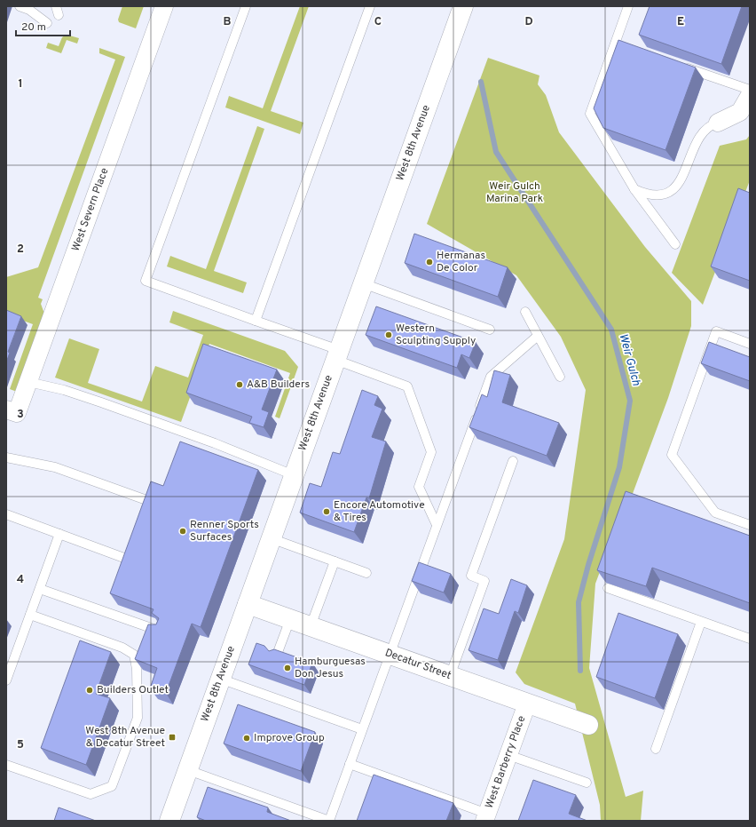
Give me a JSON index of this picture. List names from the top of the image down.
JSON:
{
  "streets": {
    "main road": ["West 8th Avenue", "Decatur Street"],
    "street": ["West Severn Place", "West Barberry Place"]
  },
  "crossings": [
    ["West 8th Avenue", "Decatur Street"],
    ["Decatur Street", "West Barberry Place"]
  ],
  "water": ["Weir Gulch"],
  "parks": ["Weir Gulch Marina Park"],
  "places": {
    "other": [
      "Hermanas De Color",
      "Western Sculpting Supply",
      "A&B Builders",
      "Encore Automotive & Tires",
      "Renner Sports Surfaces",
      "Hamburguesas Don Jesus",
      "Builders Outlet",
      "Improve Group"
    ],
    "transit": ["West 8th Avenue & Decatur Street"]
  },
  "scale_bar": "20 m",
  "grid": {
    "columns": [
      "B",
      "C",
      "D",
      "E"
    ],
    "rows": [
      "1",
      "2",
      "3",
      "4",
      "5"
    ]
  }
}
